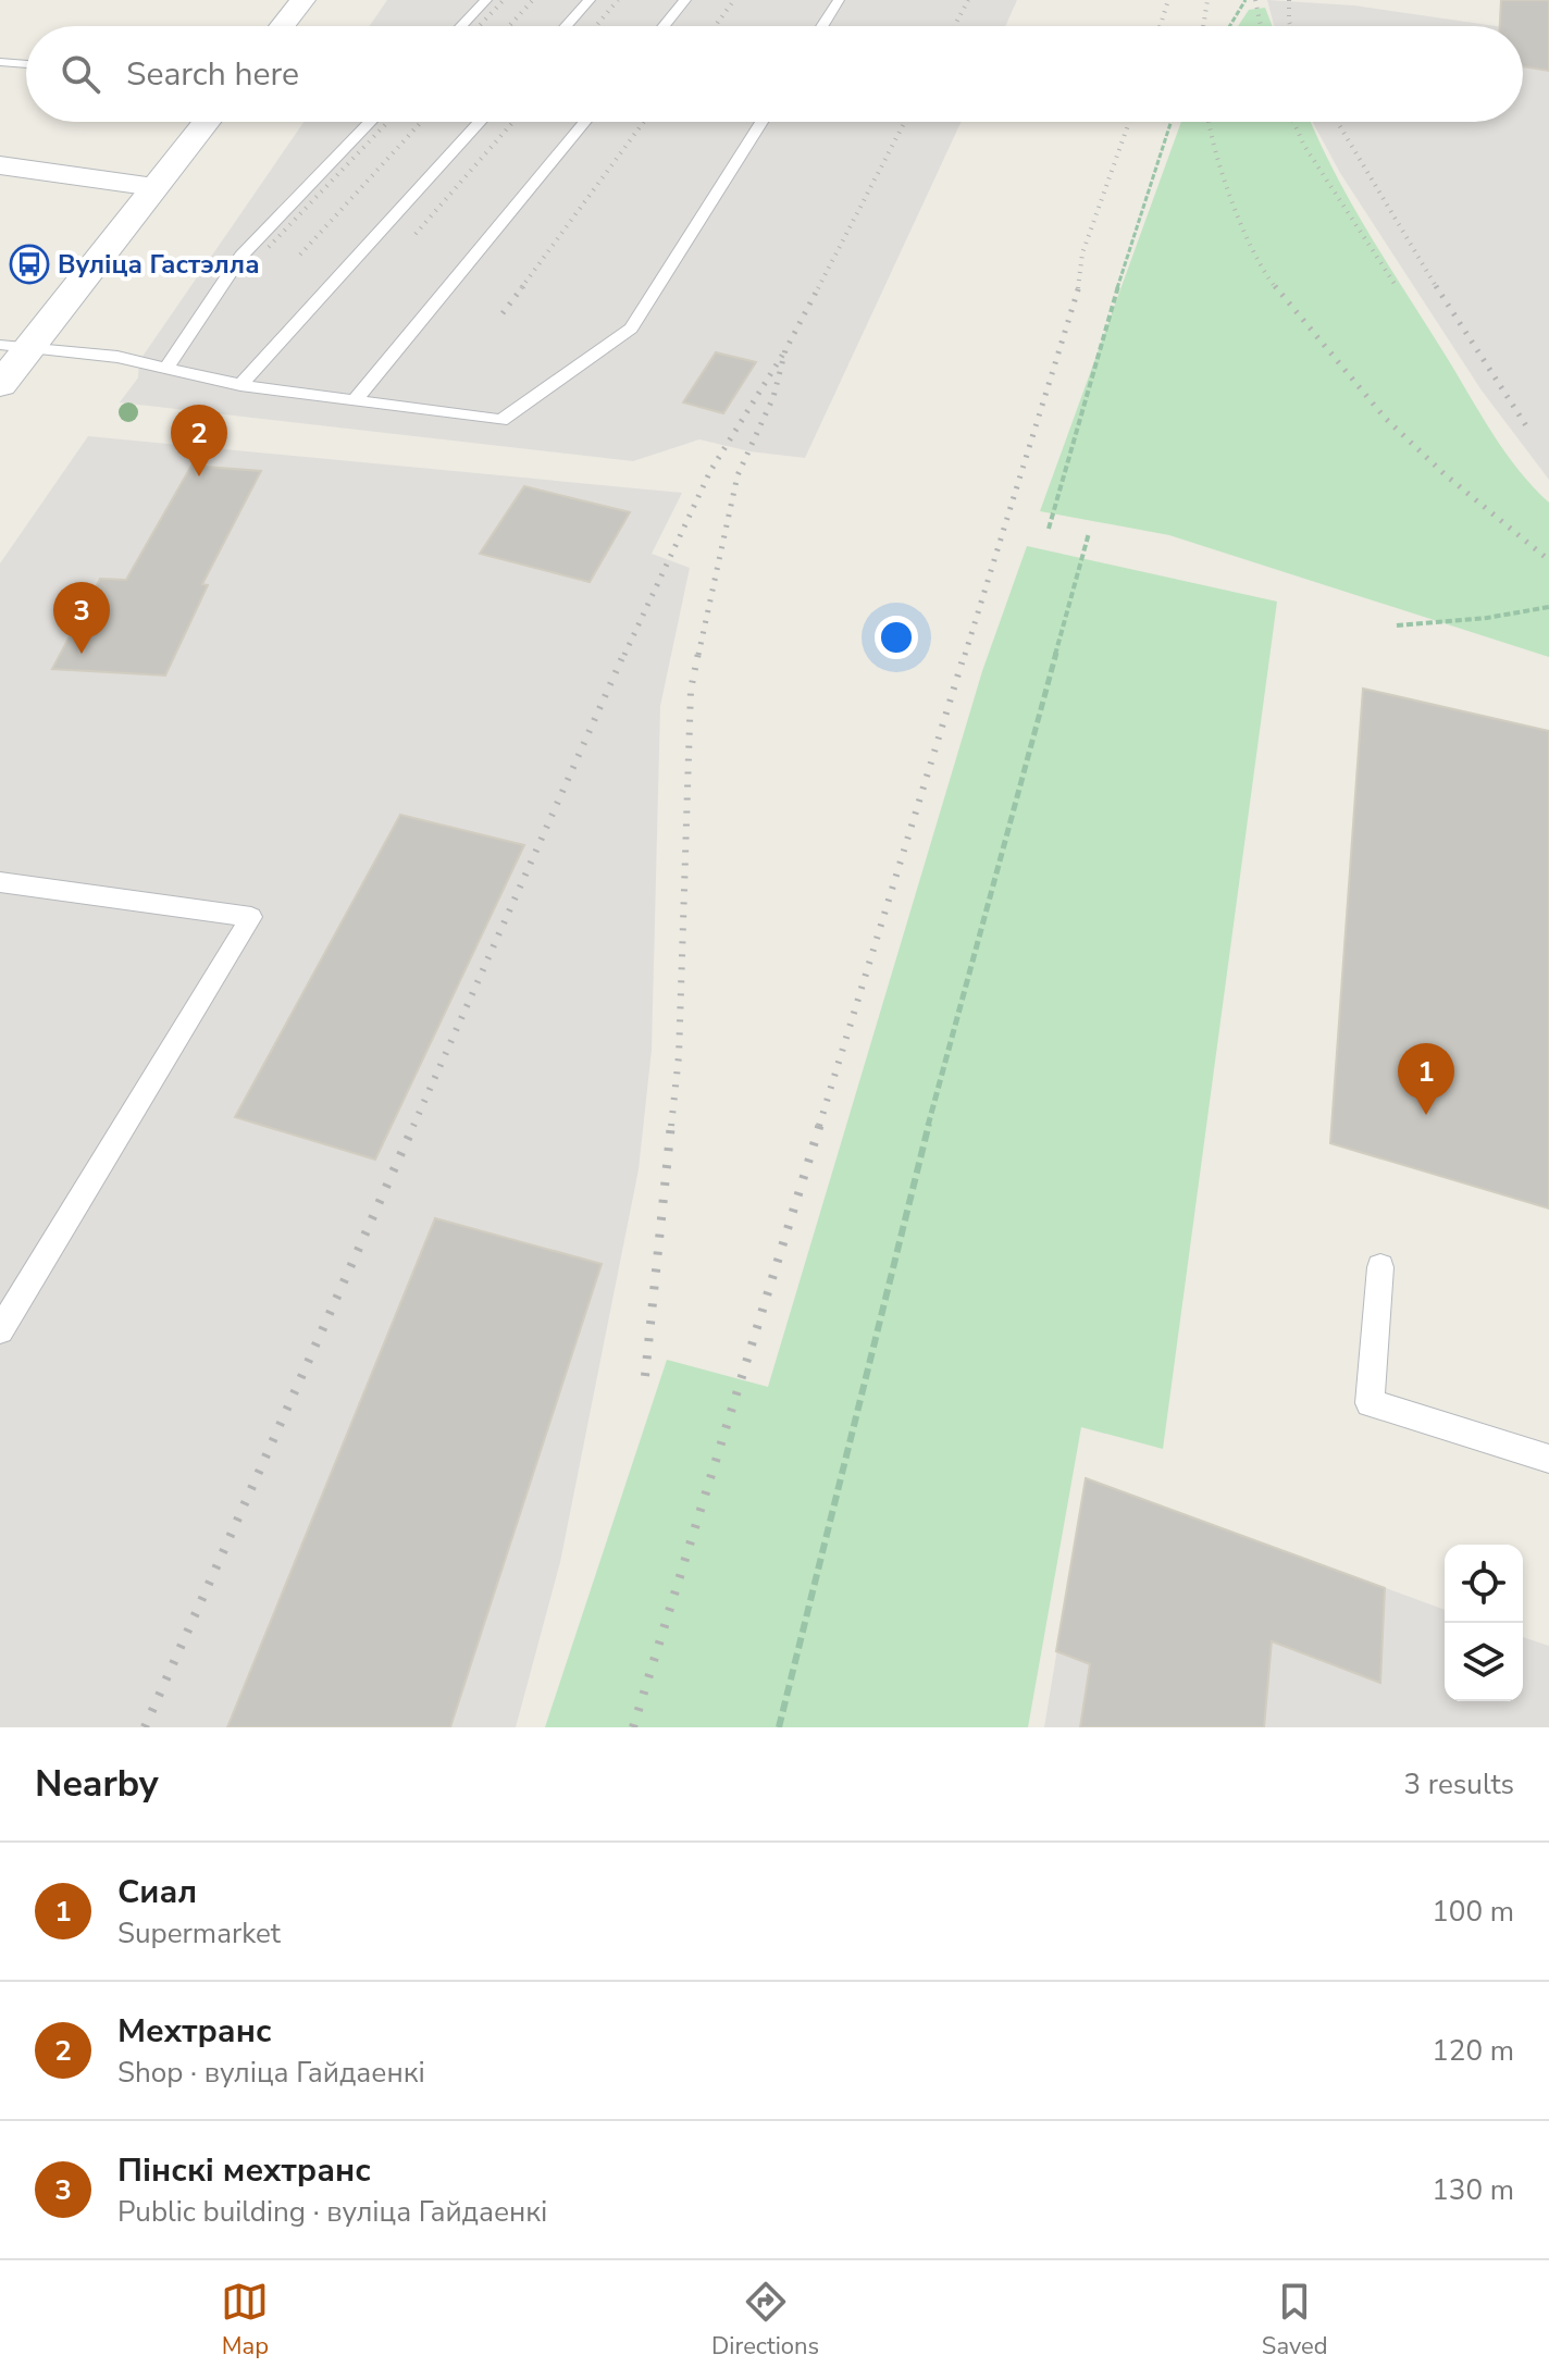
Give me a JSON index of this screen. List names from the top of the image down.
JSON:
{
  "places": {
    "bus stop": ["Вуліца Гастэлла"]
  },
  "page": {
    "search": "Search here",
    "pins": ["2", "3", "1"],
    "heading": ["Nearby", "3 results"],
    "list": [
      {
        "mark": "1",
        "name": "Сиал",
        "note": "Supermarket",
        "value": "100 m"
      },
      {
        "mark": "2",
        "name": "Мехтранс",
        "note": "Shop · вуліца Гайдаенкі",
        "value": "120 m"
      },
      {
        "mark": "3",
        "name": "Пінскі мехтранс",
        "note": "Public building · вуліца Гайдаенкі",
        "value": "130 m"
      }
    ],
    "nav": ["Map", "Directions", "Saved"]
  }
}
